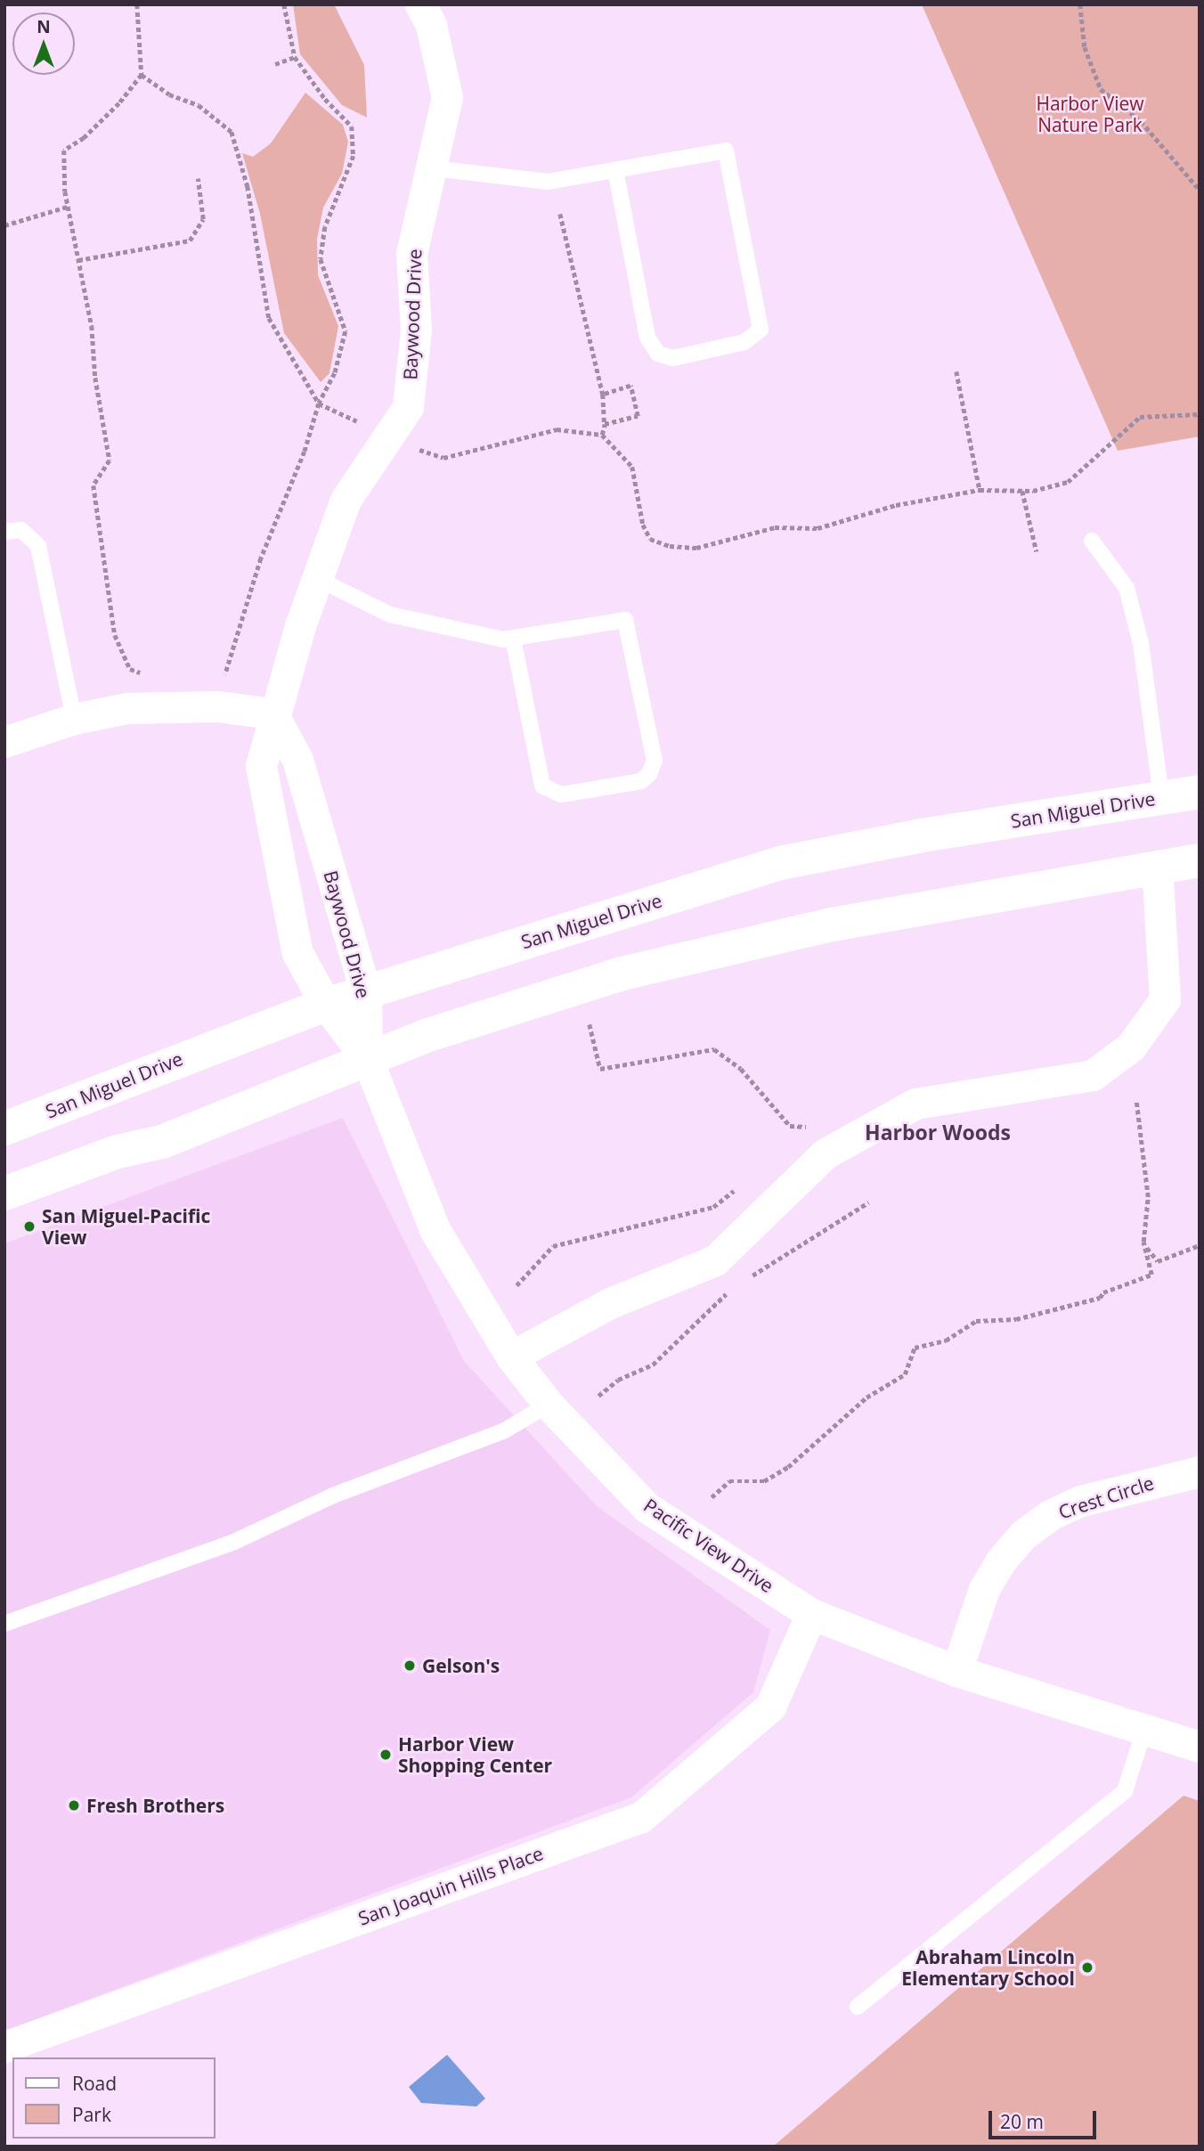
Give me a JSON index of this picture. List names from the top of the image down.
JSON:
{
  "streets": {
    "main road": ["San Miguel Drive"],
    "street": [
      "Baywood Drive",
      "Crest Circle",
      "Pacific View Drive",
      "San Joaquin Hills Place"
    ]
  },
  "crossings": [
    ["Baywood Drive", "San Miguel Drive"],
    ["Baywood Drive", "Pacific View Drive"],
    ["Crest Circle", "Pacific View Drive"],
    ["Pacific View Drive", "San Joaquin Hills Place"]
  ],
  "districts": ["Harbor Woods"],
  "parks": ["Harbor View Nature Park"],
  "places": [
    "San Miguel-Pacific View",
    "Gelson's",
    "Harbor View Shopping Center",
    "Fresh Brothers",
    "Abraham Lincoln Elementary School"
  ],
  "legend": ["Road", "Park"],
  "scale_bar": "20 m",
  "north": "top"
}
